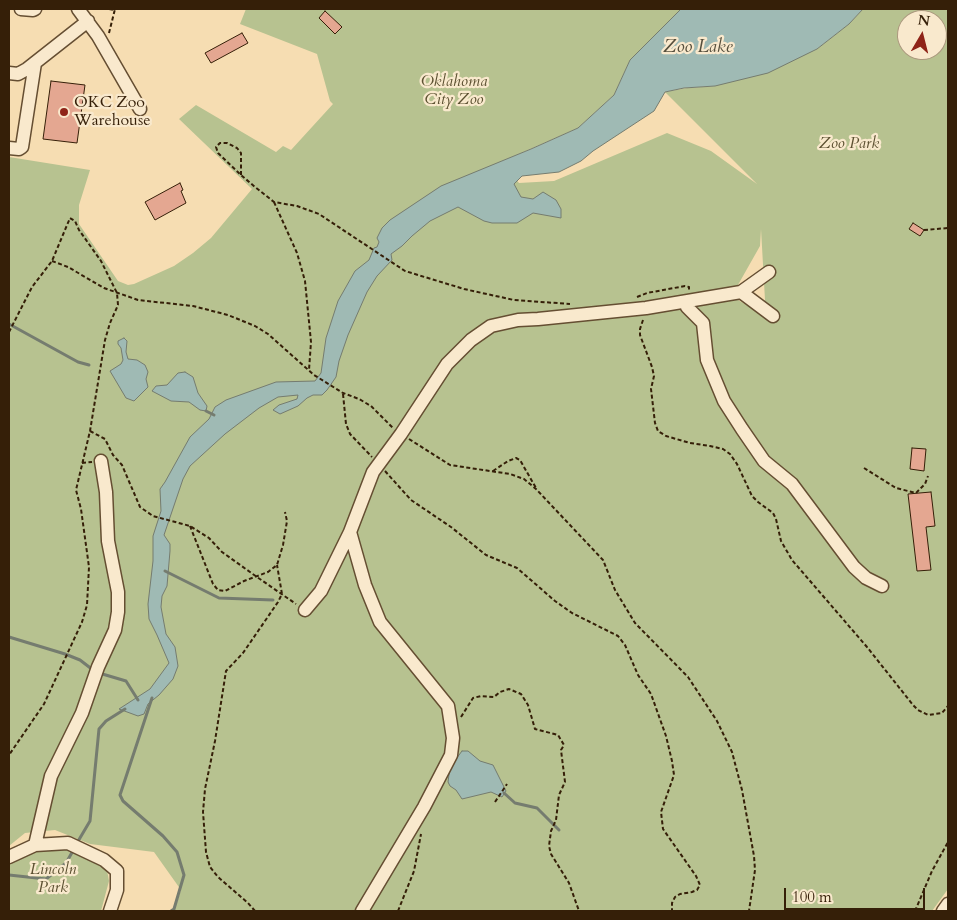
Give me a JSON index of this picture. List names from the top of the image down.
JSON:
{
  "water": ["Zoo Lake"],
  "parks": ["Oklahoma City Zoo", "Zoo Park", "Lincoln Park"],
  "places": ["OKC Zoo Warehouse"],
  "scale_bar": "100 m",
  "north": "top"
}
